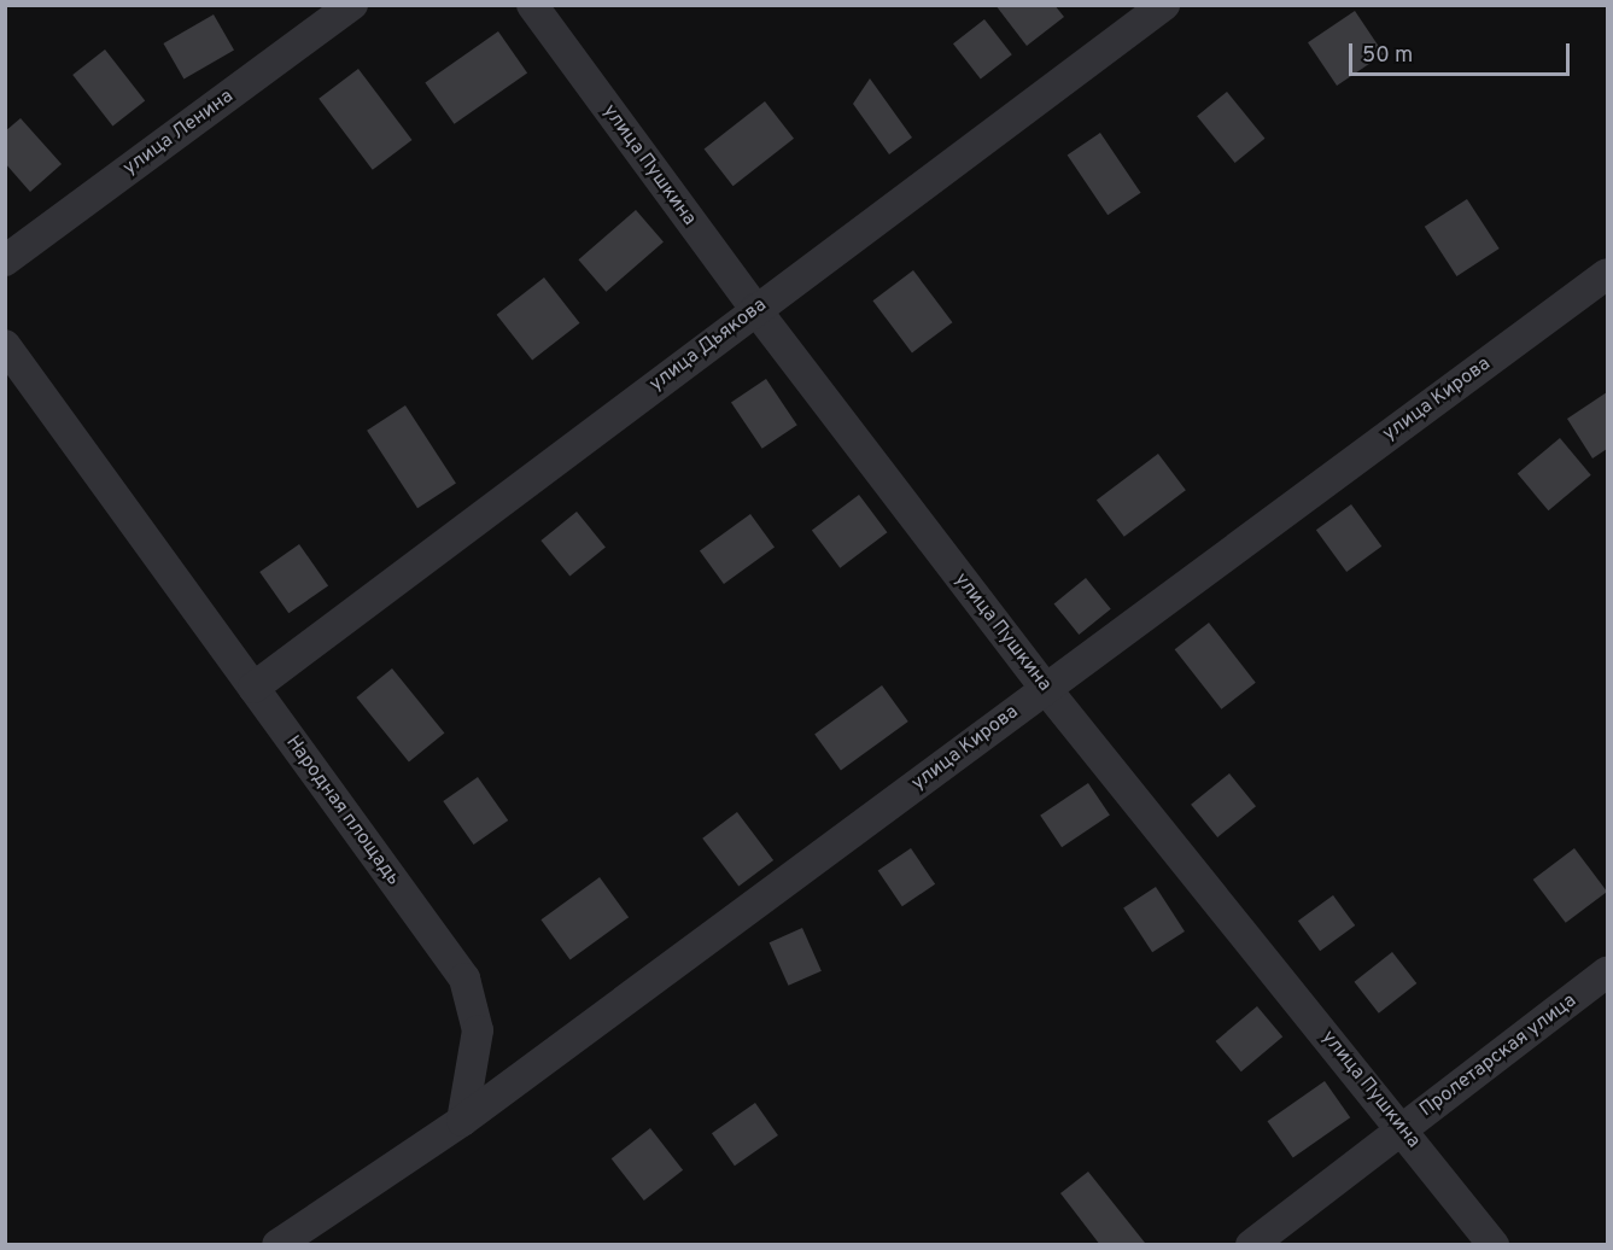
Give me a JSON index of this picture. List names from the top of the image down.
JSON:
{
  "streets": {
    "street": [
      "улица Ленина",
      "улица Пушкина",
      "улица Дьякова",
      "улица Кирова",
      "Народная площадь",
      "Пролетарская улица"
    ]
  },
  "crossings": [
    ["улица Пушкина", "улица Дьякова"],
    ["улица Пушкина", "улица Кирова"],
    ["улица Пушкина", "Пролетарская улица"],
    ["улица Дьякова", "Народная площадь"],
    ["улица Кирова", "Народная площадь"]
  ],
  "scale_bar": "50 m"
}
